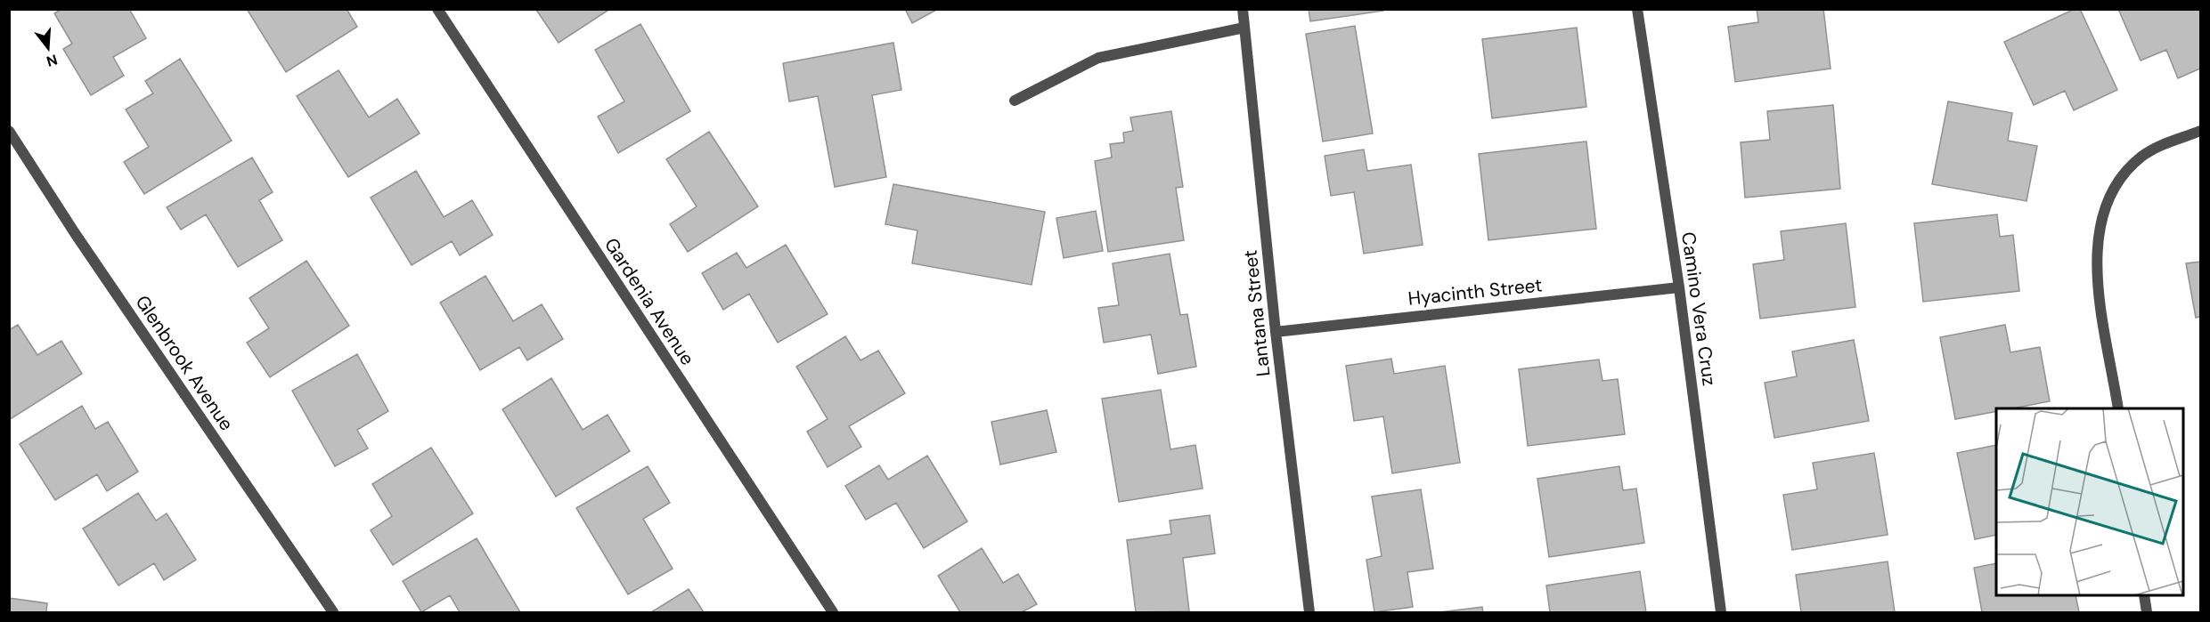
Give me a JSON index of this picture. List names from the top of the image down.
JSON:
{
  "streets": {
    "street": [
      "Hyacinth Street",
      "Gardenia Avenue",
      "Camino Vera Cruz",
      "Lantana Street",
      "Glenbrook Avenue"
    ]
  },
  "crossings": [
    ["Hyacinth Street", "Camino Vera Cruz"],
    ["Hyacinth Street", "Lantana Street"]
  ],
  "north": "bottom"
}
